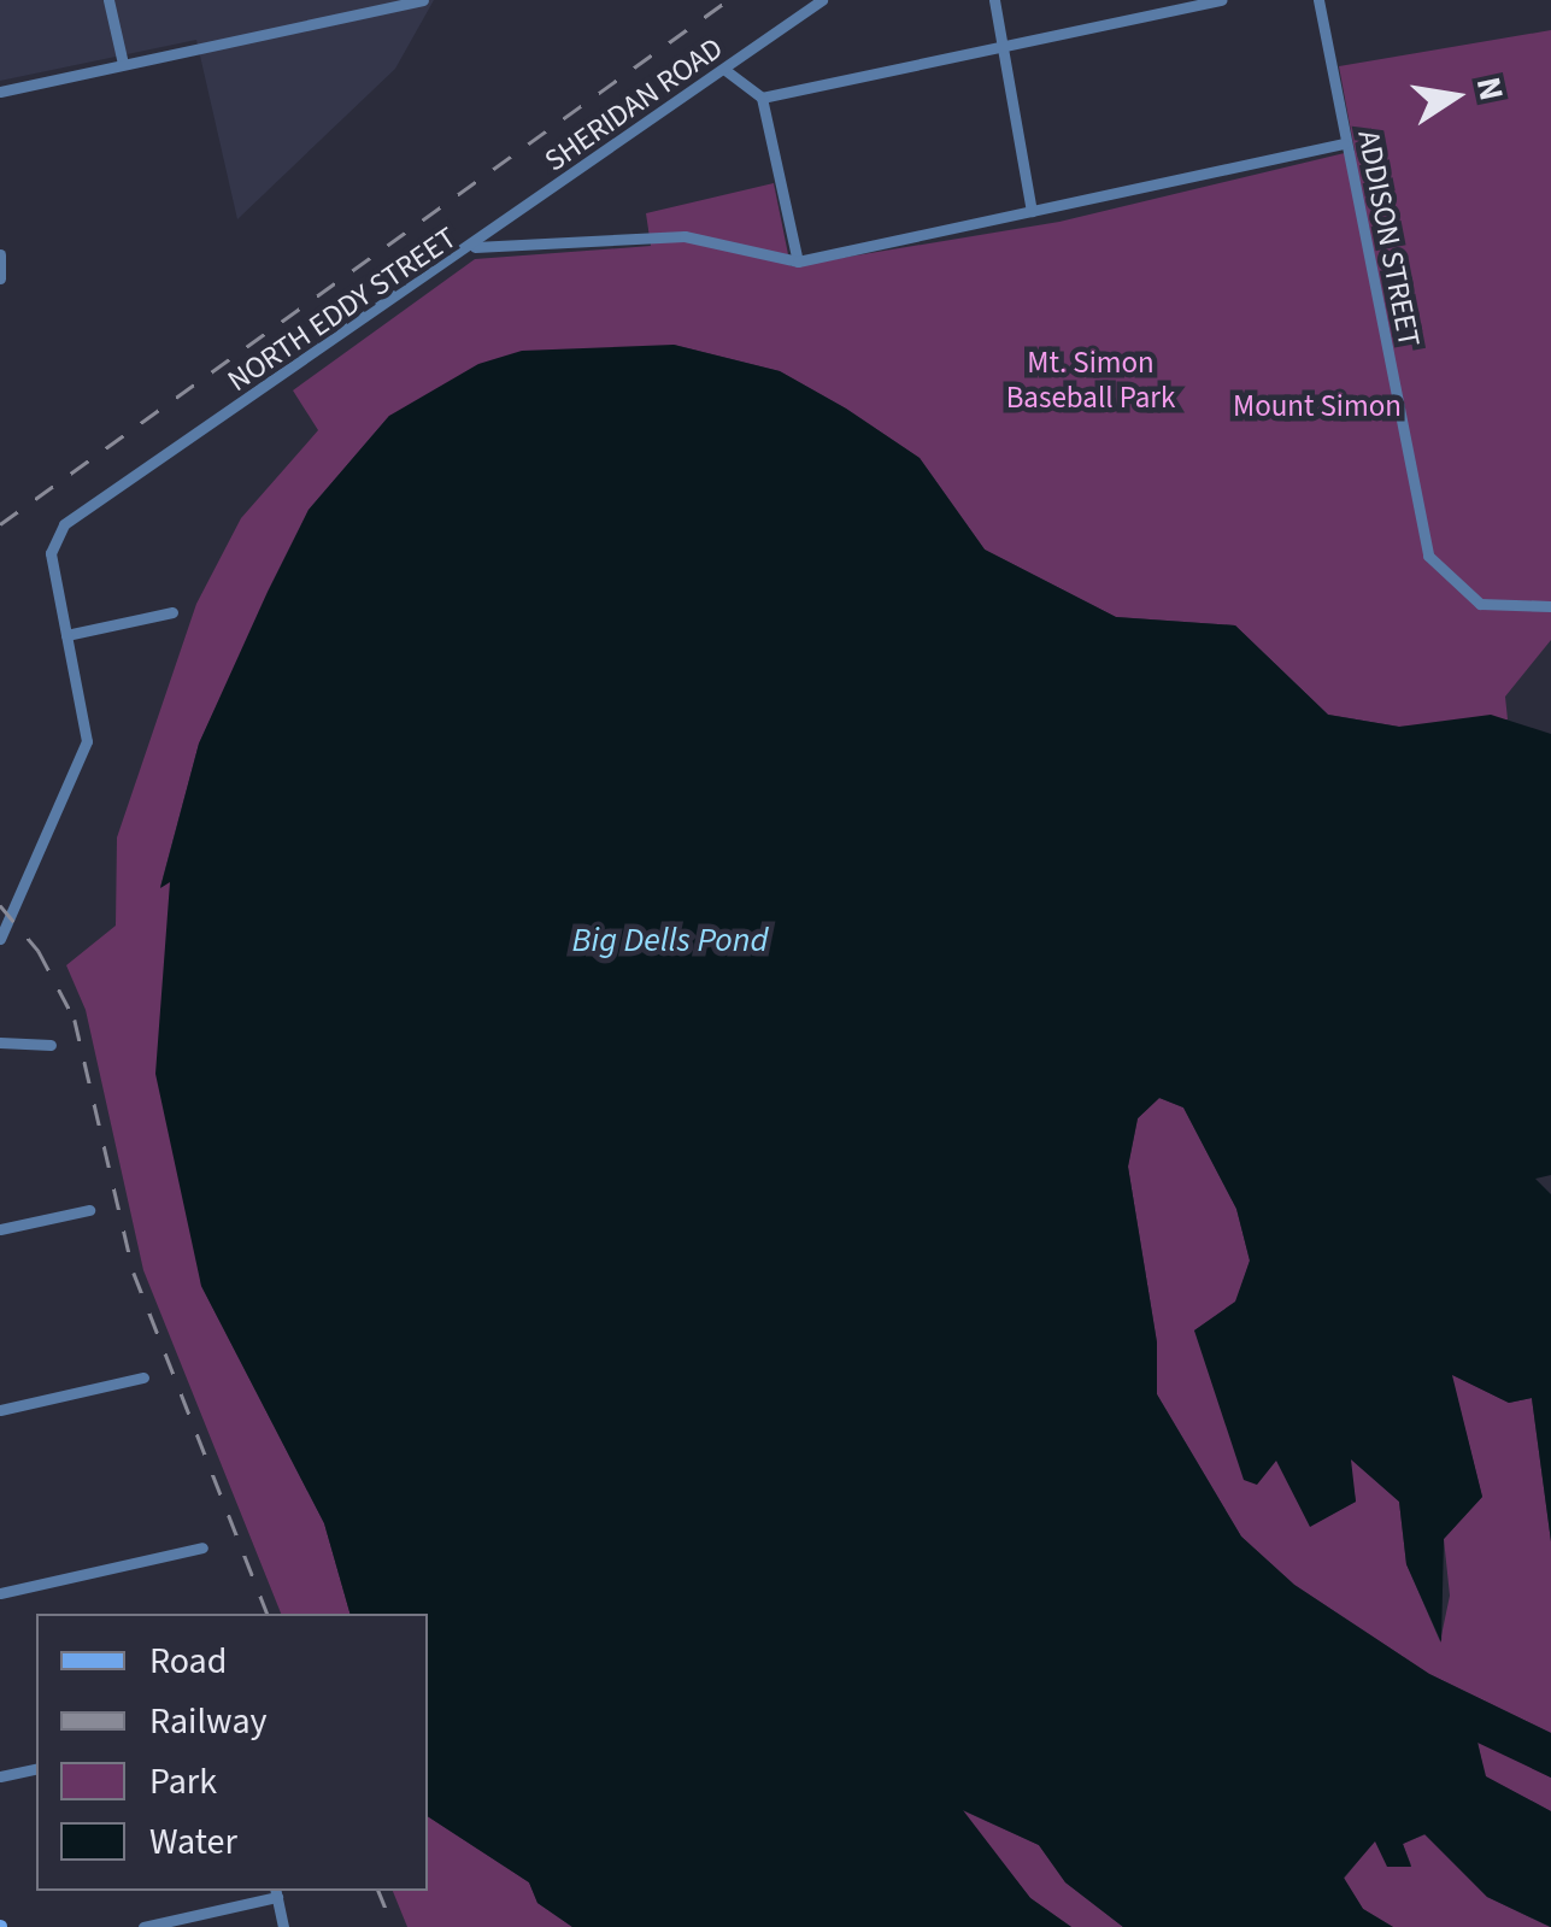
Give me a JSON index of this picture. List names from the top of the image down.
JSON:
{
  "streets": {
    "street": ["SHERIDAN ROAD", "ADDISON STREET", "NORTH EDDY STREET"]
  },
  "crossings": [
    ["SHERIDAN ROAD", "NORTH EDDY STREET"],
    ["ADDISON STREET", "NORTH EDDY STREET"]
  ],
  "water": ["Big Dells Pond"],
  "parks": ["Mt. Simon Baseball Park", "Mount Simon"],
  "legend": [
    "Road",
    "Railway",
    "Park",
    "Water"
  ],
  "north": "right"
}
